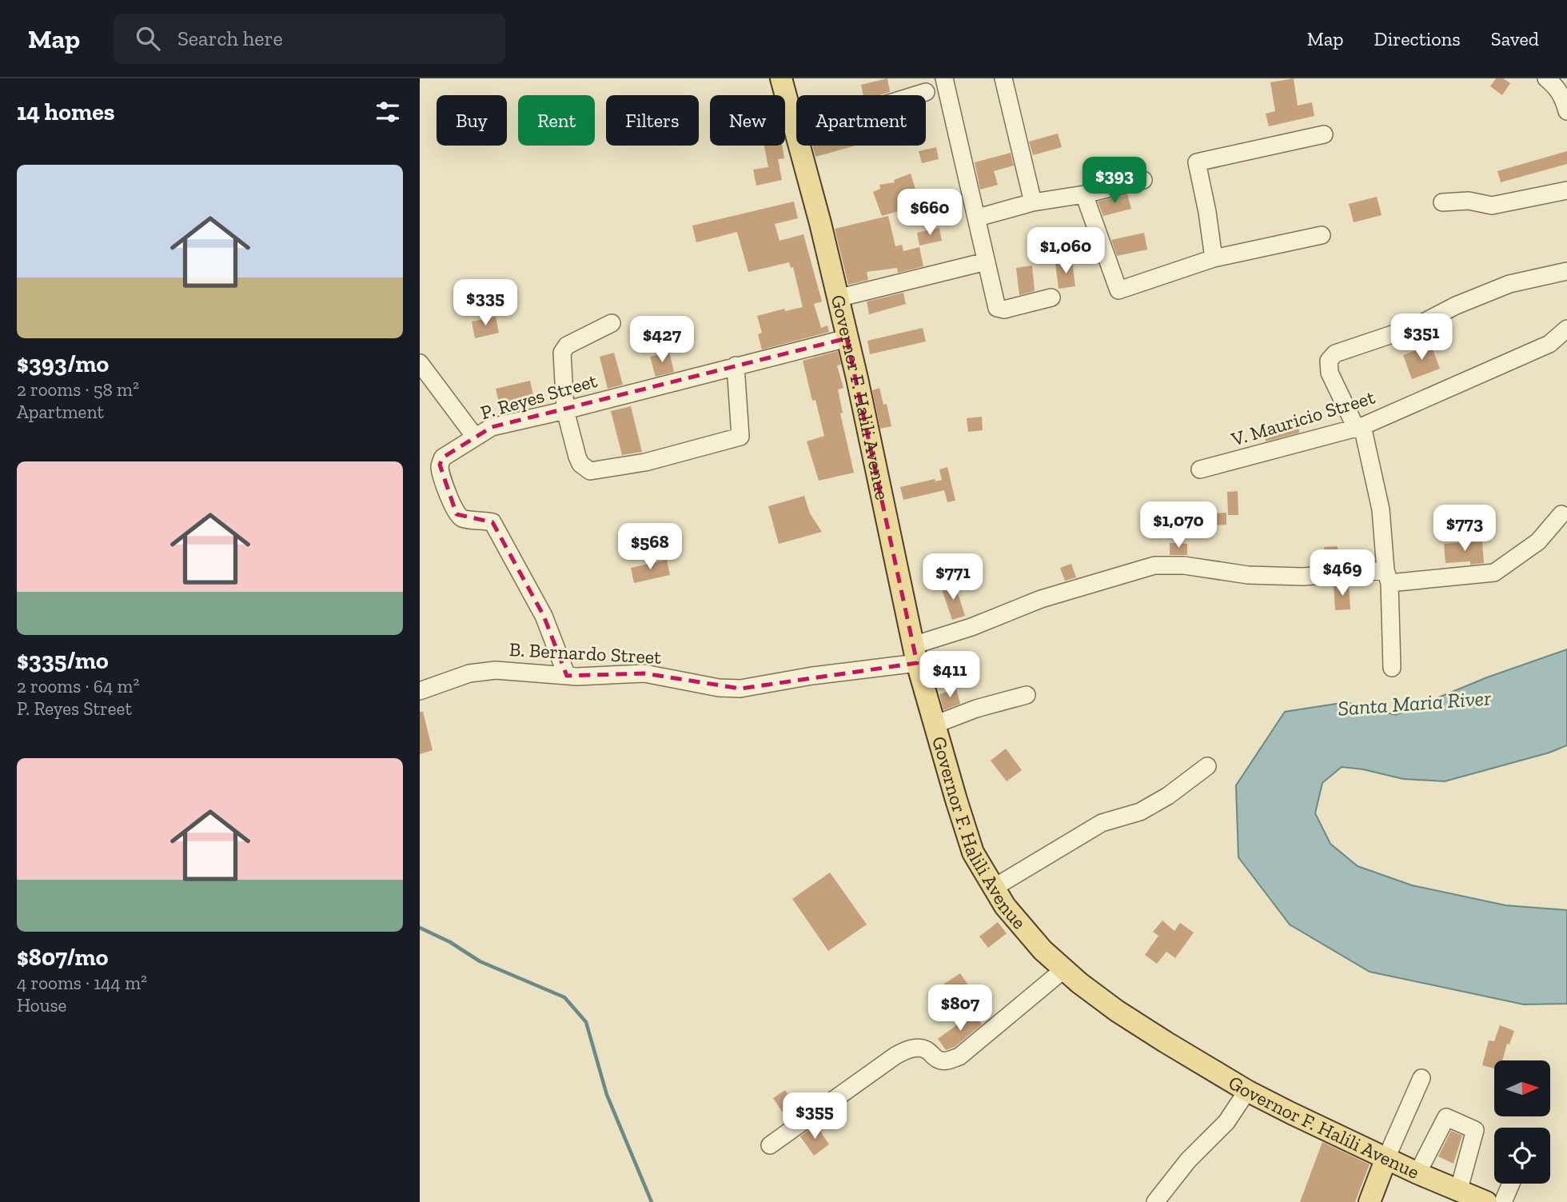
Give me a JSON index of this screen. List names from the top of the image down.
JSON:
{
  "streets": {
    "main road": ["Governor F. Halili Avenue"],
    "street": ["P. Reyes Street", "V. Mauricio Street", "B. Bernardo Street"]
  },
  "crossings": [
    ["P. Reyes Street", "Governor F. Halili Avenue"],
    ["P. Reyes Street", "B. Bernardo Street"],
    ["Governor F. Halili Avenue", "B. Bernardo Street"]
  ],
  "water": ["Santa Maria River"],
  "north": "right",
  "page": {
    "header": "Map",
    "search": "Search here",
    "nav": ["Map", "Directions", "Saved"],
    "heading": "14 homes",
    "chip": [
      "Buy",
      "Rent",
      "Filters",
      "New",
      "Apartment"
    ],
    "list": [
      {
        "name": "$393/mo",
        "note": "2 rooms · 58 m² · Apartment"
      },
      {
        "name": "$335/mo",
        "note": "2 rooms · 64 m² · P. Reyes Street"
      },
      {
        "name": "$807/mo",
        "note": "4 rooms · 144 m² · House"
      }
    ],
    "price": [
      "$393",
      "$660",
      "$1,060",
      "$335",
      "$351",
      "$427",
      "$1,070",
      "$773",
      "$568",
      "$469",
      "$771",
      "$411",
      "$807",
      "$355"
    ]
  }
}
